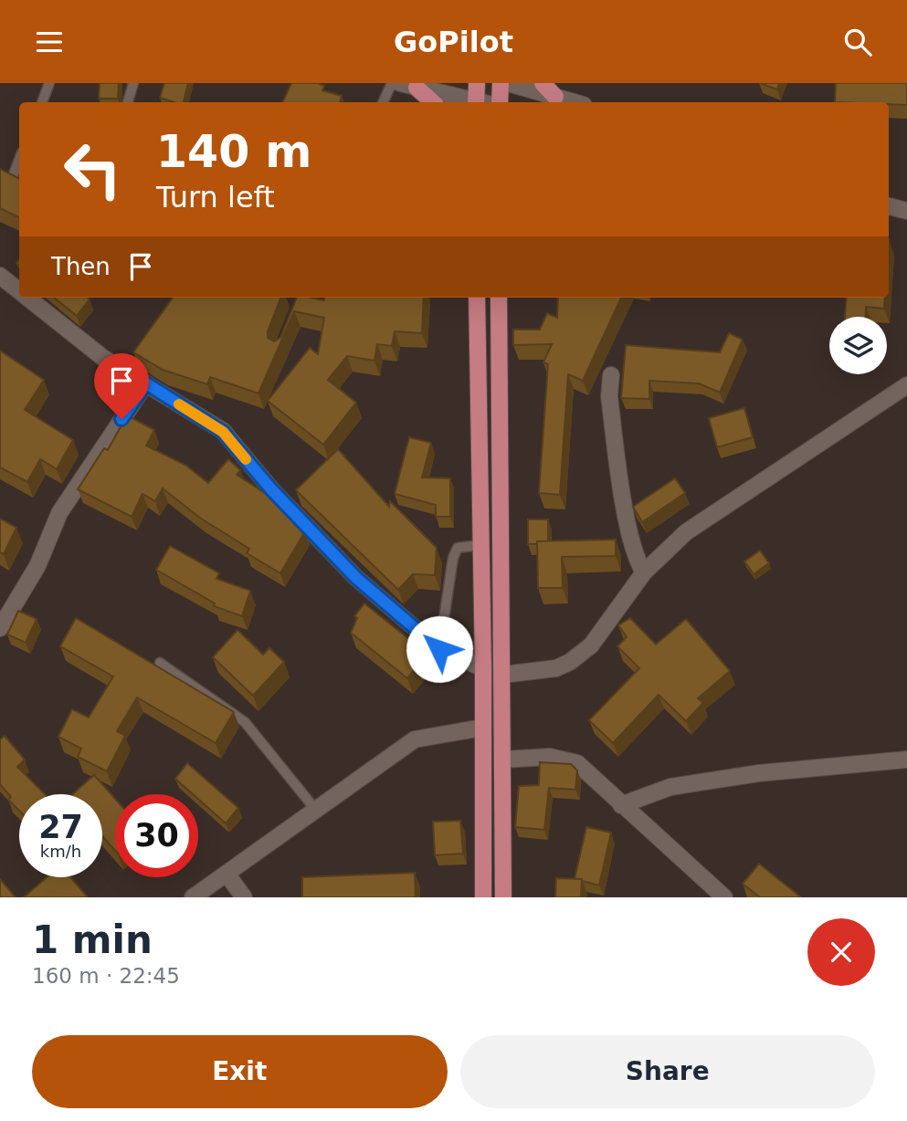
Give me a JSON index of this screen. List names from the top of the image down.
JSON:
{
  "page": {
    "header": "GoPilot",
    "turn": ["140 m", "Turn left"],
    "then": "Then",
    "speed": "27 km/h",
    "limit": "30",
    "heading": ["1 min", "160 m · 22:45"],
    "buttons": ["Exit", "Share"]
  }
}
